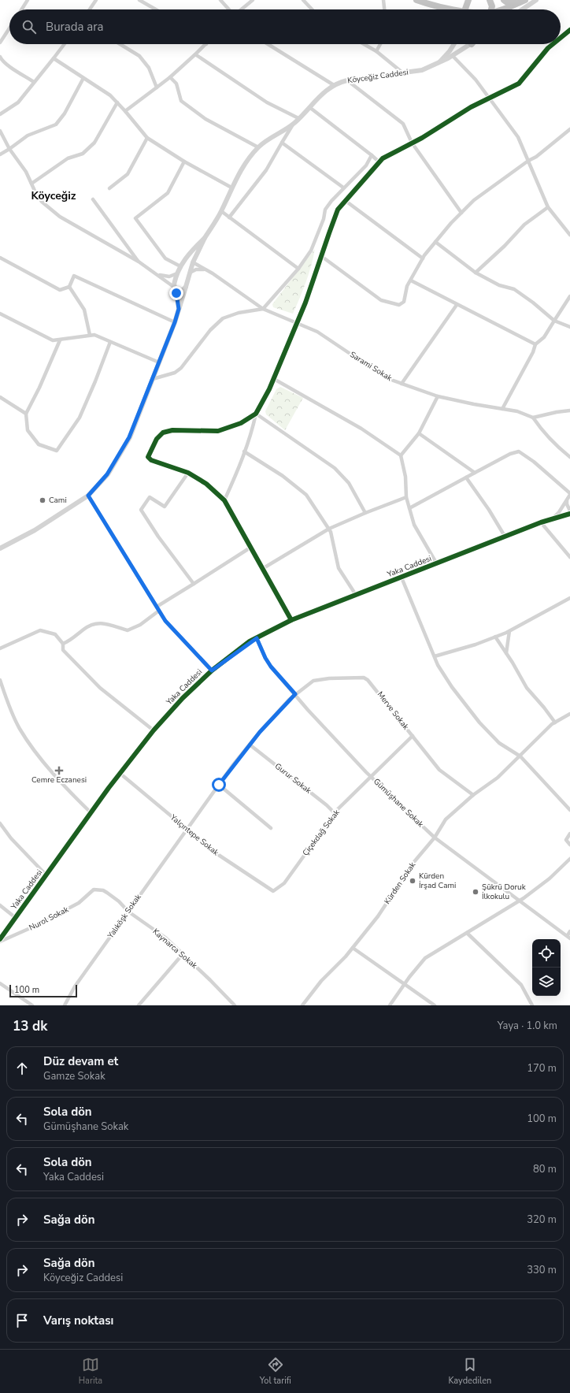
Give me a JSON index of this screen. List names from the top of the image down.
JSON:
{
  "streets": {
    "street": [
      "Köyceğiz Caddesi",
      "Sarami Sokak",
      "Yaka Caddesi",
      "Merve Sokak",
      "Gurur Sokak",
      "Gümüşhane Sokak",
      "Çiçekdağ Sokak",
      "Yalçıntepe Sokak",
      "Kürden Sokak",
      "Yalıköşk Sokak",
      "Nurol Sokak",
      "Kaynarca Sokak"
    ]
  },
  "crossings": [
    ["Köyceğiz Caddesi", "Sarami Sokak"],
    ["Yaka Caddesi", "Gümüşhane Sokak"],
    ["Yaka Caddesi", "Yalçıntepe Sokak"],
    ["Merve Sokak", "Gümüşhane Sokak"],
    ["Merve Sokak", "Çiçekdağ Sokak"],
    ["Merve Sokak", "Kürden Sokak"],
    ["Merve Sokak", "Yalıköşk Sokak"],
    ["Gurur Sokak", "Çiçekdağ Sokak"],
    ["Gurur Sokak", "Yalıköşk Sokak"],
    ["Gümüşhane Sokak", "Çiçekdağ Sokak"],
    ["Gümüşhane Sokak", "Kürden Sokak"],
    ["Gümüşhane Sokak", "Yalıköşk Sokak"],
    ["Çiçekdağ Sokak", "Yalçıntepe Sokak"],
    ["Yalçıntepe Sokak", "Yalıköşk Sokak"],
    ["Yalıköşk Sokak", "Kaynarca Sokak"],
    ["Nurol Sokak", "Kaynarca Sokak"]
  ],
  "districts": ["Köyceğiz"],
  "places": {
    "other": ["Cami", "Kürden İrşad Cami", "Şükrü Doruk İlkokulu"],
    "health": ["Cemre Eczanesi"]
  },
  "scale_bar": "100 m",
  "page": {
    "search": "Burada ara",
    "scale": "100 m",
    "heading": ["13 dk", "Yaya · 1.0 km"],
    "list": [
      ["Düz devam et", "Gamze Sokak", "170 m"],
      ["Sola dön", "Gümüşhane Sokak", "100 m"],
      ["Sola dön", "Yaka Caddesi", "80 m"],
      ["Sağa dön", "320 m"],
      ["Sağa dön", "Köyceğiz Caddesi", "330 m"],
      "Varış noktası"
    ],
    "nav": ["Harita", "Yol tarifi", "Kaydedilen"]
  }
}
